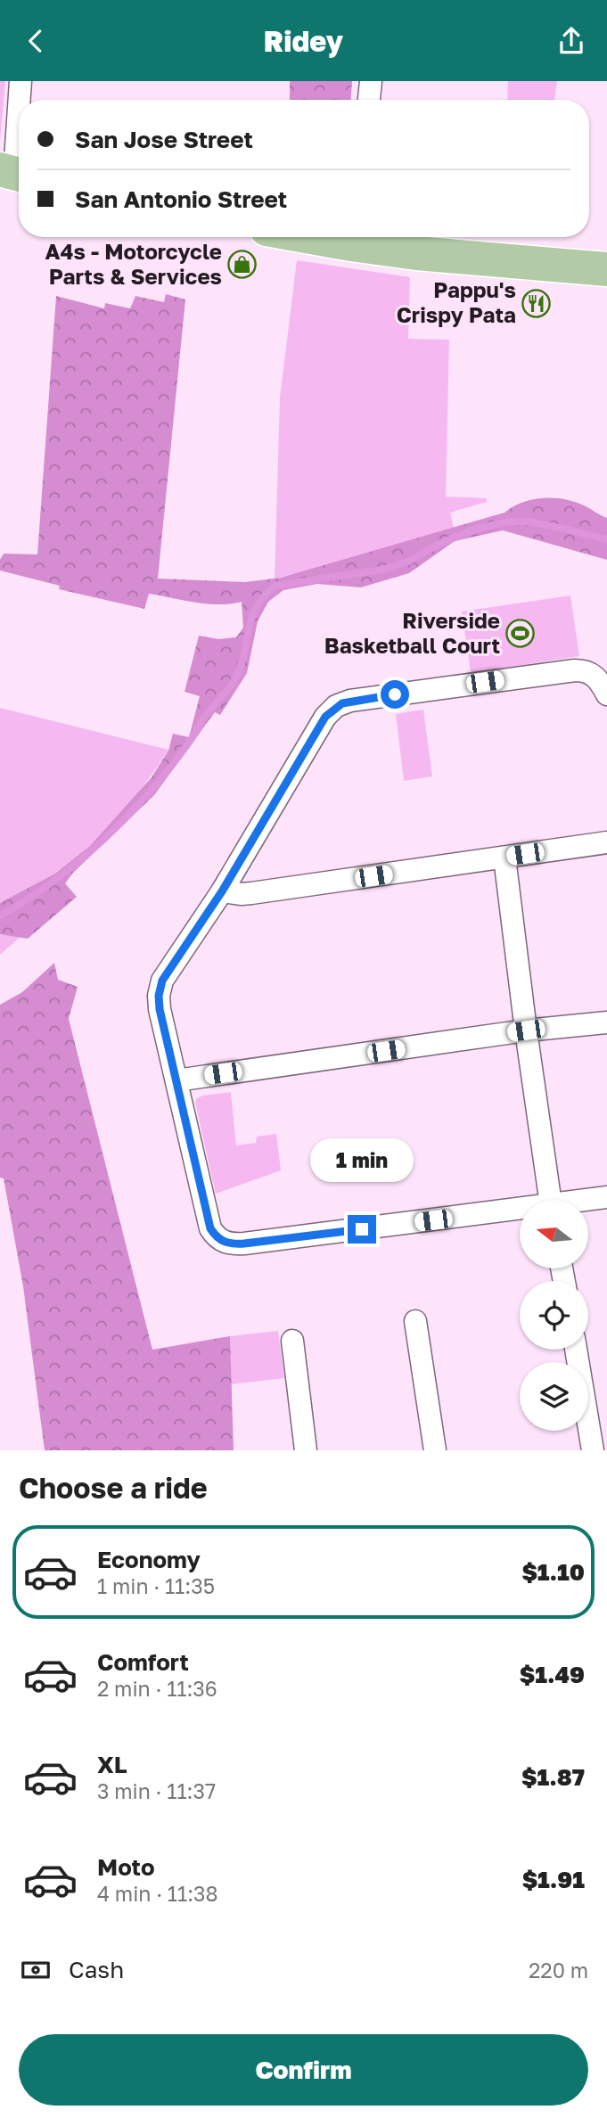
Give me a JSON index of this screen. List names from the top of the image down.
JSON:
{
  "places": {
    "shop": ["A4s - Motorcycle Parts & Services"],
    "restaurant": ["Pappu's Crispy Pata"],
    "sports": ["Riverside Basketball Court"]
  },
  "north": "left",
  "page": {
    "header": "Ridey",
    "banner": ["San Jose Street", "San Antonio Street"],
    "bubble": "1 min",
    "heading": "Choose a ride",
    "list": [
      {
        "name": "Economy",
        "note": "1 min · 11:35",
        "value": "$1.10"
      },
      {
        "name": "Comfort",
        "note": "2 min · 11:36",
        "value": "$1.49"
      },
      {
        "name": "XL",
        "note": "3 min · 11:37",
        "value": "$1.87"
      },
      {
        "name": "Moto",
        "note": "4 min · 11:38",
        "value": "$1.91"
      }
    ],
    "pay": ["Cash", "220 m"],
    "buttons": "Confirm"
  }
}
